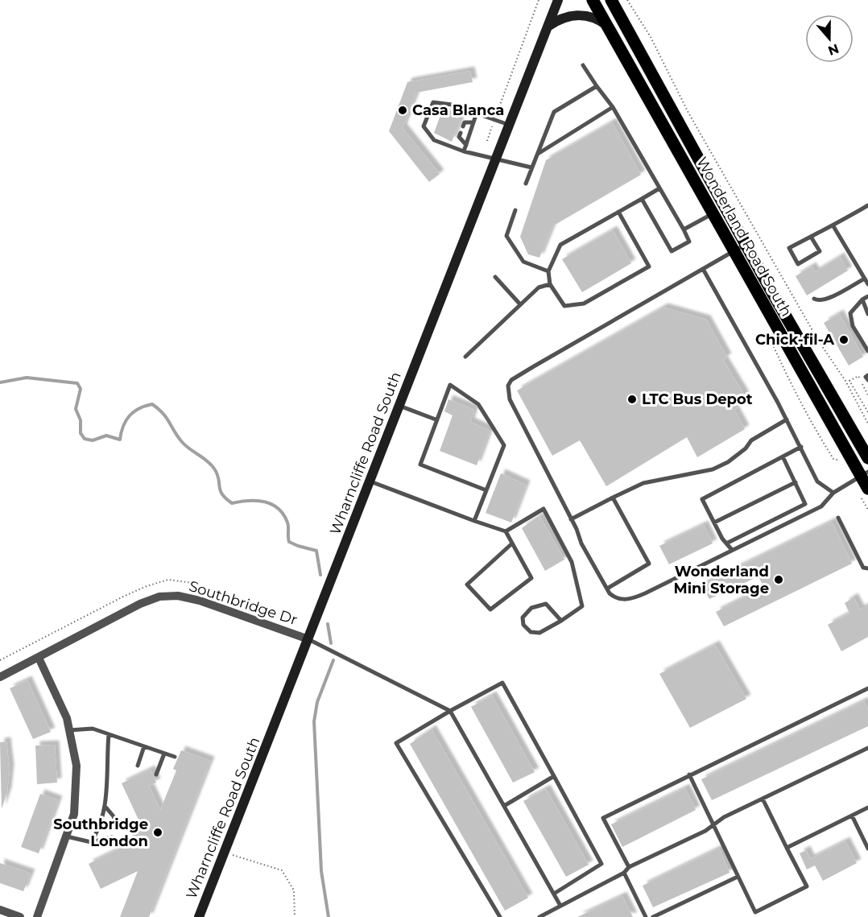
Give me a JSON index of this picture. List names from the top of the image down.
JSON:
{
  "streets": {
    "main road": ["Wonderland Road South", "Wharncliffe Road South"],
    "street": ["Southbridge Dr"]
  },
  "crossings": [
    ["Wharncliffe Road South", "Southbridge Dr"]
  ],
  "places": [
    "Casa Blanca",
    "Chick-fil-A",
    "LTC Bus Depot",
    "Wonderland Mini Storage",
    "Southbridge London"
  ],
  "north": "bottom"
}
